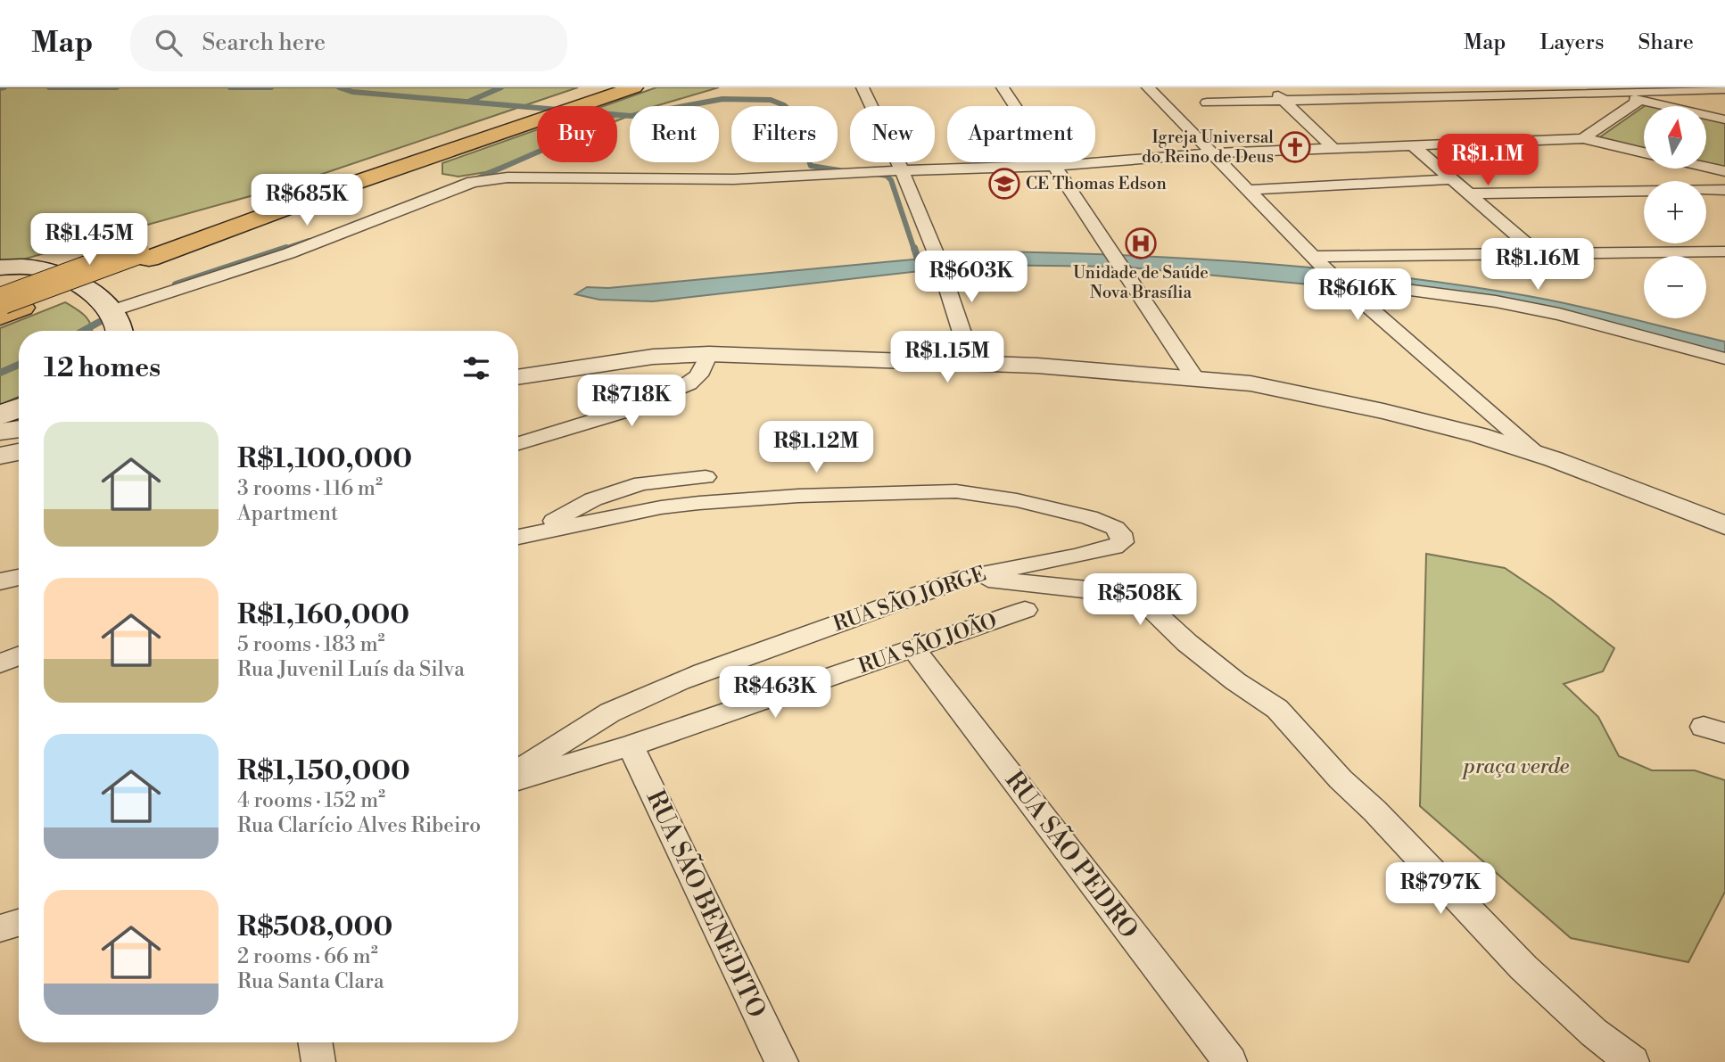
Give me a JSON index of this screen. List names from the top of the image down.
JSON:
{
  "streets": {
    "street": [
      "RUA SÃO JORGE",
      "RUA SÃO JOÃO",
      "RUA SÃO PEDRO",
      "RUA SÃO BENEDITO"
    ]
  },
  "crossings": [
    ["RUA SÃO JOÃO", "RUA SÃO PEDRO"],
    ["RUA SÃO JOÃO", "RUA SÃO BENEDITO"]
  ],
  "parks": ["praça verde"],
  "places": {
    "church": ["Igreja Universal do Reino de Deus"],
    "school or university": ["CE Thomas Edson"],
    "hospital": ["Unidade de Saúde Nova Brasília"]
  },
  "north": "top",
  "page": {
    "header": "Map",
    "search": "Search here",
    "nav": ["Map", "Layers", "Share"],
    "map_buttons": ["+", "−"],
    "chip": [
      "Buy",
      "Rent",
      "Filters",
      "New",
      "Apartment"
    ],
    "price": [
      "R$1.1M",
      "R$685K",
      "R$1.45M",
      "R$1.16M",
      "R$603K",
      "R$616K",
      "R$1.15M",
      "R$718K",
      "R$1.12M",
      "R$508K",
      "R$463K",
      "R$797K"
    ],
    "heading": "12 homes",
    "list": [
      {
        "name": "R$1,100,000",
        "note": "3 rooms · 116 m² · Apartment"
      },
      {
        "name": "R$1,160,000",
        "note": "5 rooms · 183 m² · Rua Juvenil Luís da Silva"
      },
      {
        "name": "R$1,150,000",
        "note": "4 rooms · 152 m² · Rua Clarício Alves Ribeiro"
      },
      {
        "name": "R$508,000",
        "note": "2 rooms · 66 m² · Rua Santa Clara"
      }
    ]
  }
}
